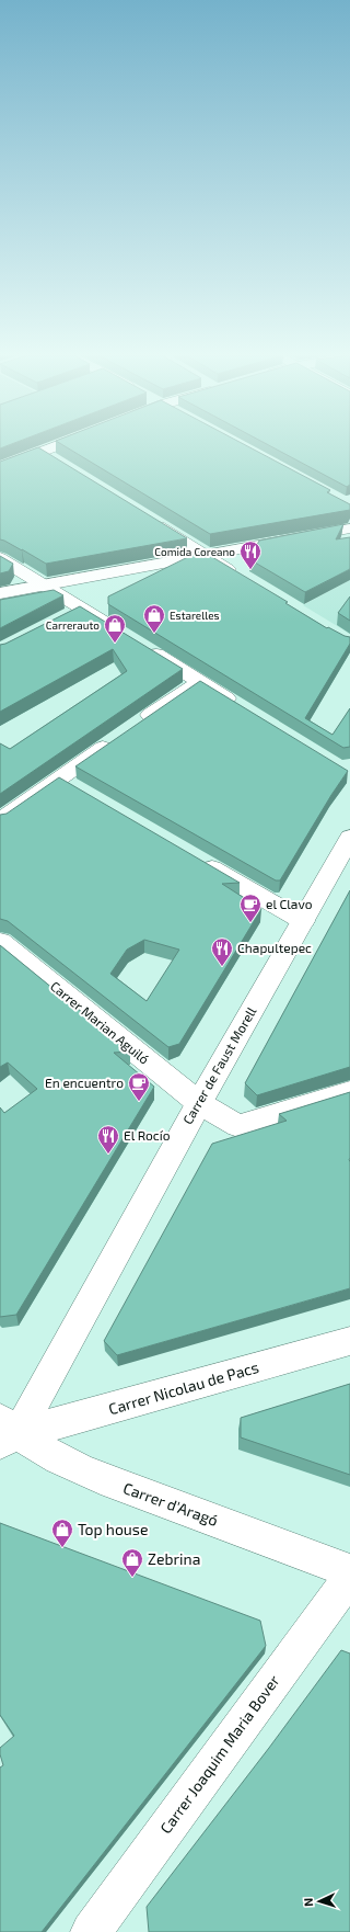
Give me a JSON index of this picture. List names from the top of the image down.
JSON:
{
  "streets": {
    "street": [
      "Carrer Marian Aguiló",
      "Carrer de Faust Morell",
      "Carrer Nicolau de Pacs",
      "Carrer d'Aragó",
      "Carrer Joaquim Maria Bover"
    ]
  },
  "crossings": [
    ["Carrer Marian Aguiló", "Carrer de Faust Morell"],
    ["Carrer de Faust Morell", "Carrer Nicolau de Pacs"],
    ["Carrer de Faust Morell", "Carrer d'Aragó"],
    ["Carrer Nicolau de Pacs", "Carrer d'Aragó"]
  ],
  "places": {
    "restaurant": ["Comida Coreano", "Chapultepec", "El Rocío"],
    "shop": [
      "Estarelles",
      "Carrerauto",
      "Top house",
      "Zebrina"
    ],
    "cafe": ["el Clavo", "En encuentro"]
  },
  "north": "left"
}
